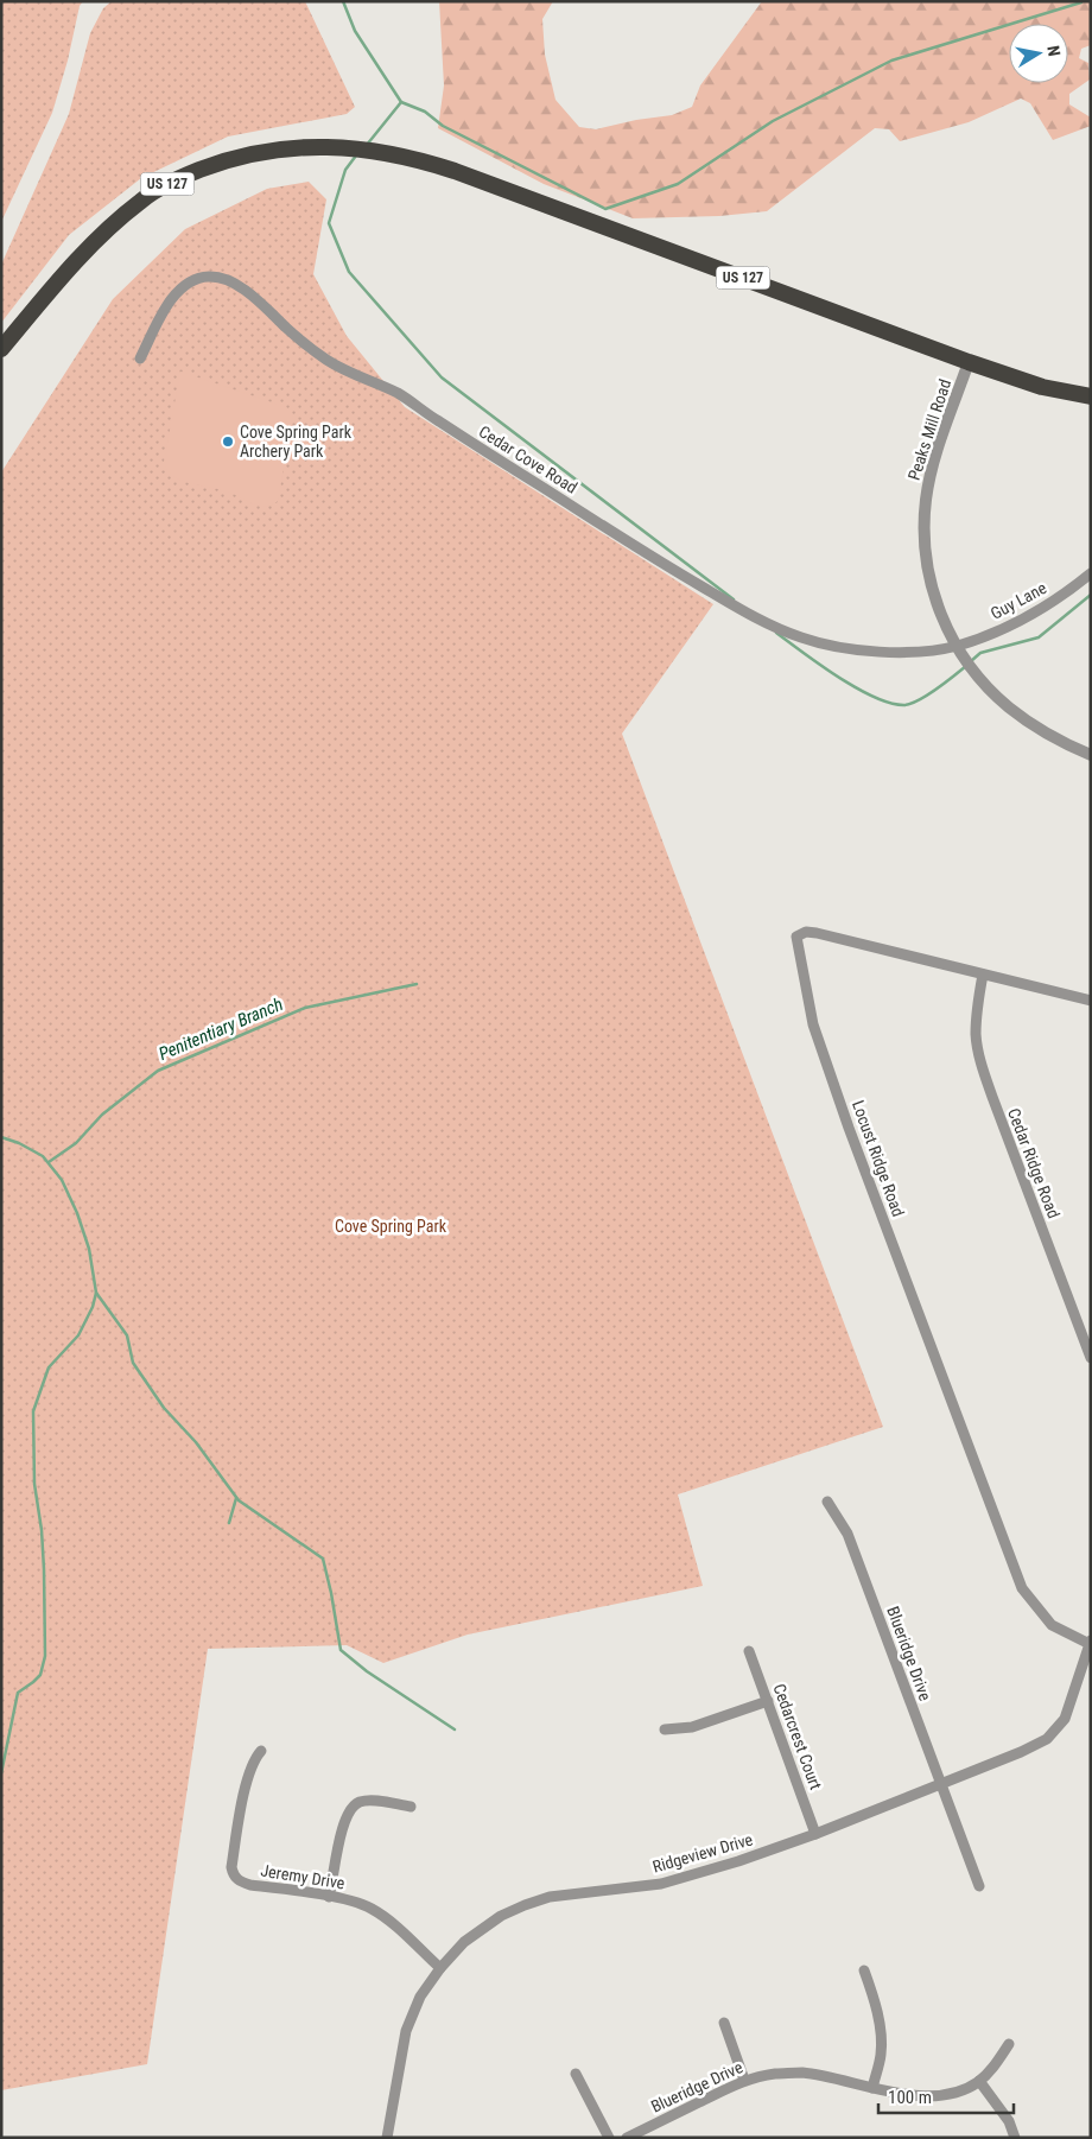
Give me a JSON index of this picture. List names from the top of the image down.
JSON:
{
  "streets": {
    "highway": ["US 127"],
    "street": [
      "Peaks Mill Road",
      "Cedar Cove Road",
      "Guy Lane",
      "Locust Ridge Road",
      "Cedar Ridge Road",
      "Blueridge Drive",
      "Cedarcrest Court",
      "Ridgeview Drive",
      "Jeremy Drive"
    ]
  },
  "crossings": [
    ["US 127", "Peaks Mill Road"],
    ["Peaks Mill Road", "Cedar Cove Road"],
    ["Peaks Mill Road", "Guy Lane"],
    ["Cedar Cove Road", "Guy Lane"],
    ["Locust Ridge Road", "Cedar Ridge Road"],
    ["Locust Ridge Road", "Ridgeview Drive"],
    ["Blueridge Drive", "Ridgeview Drive"],
    ["Cedarcrest Court", "Ridgeview Drive"],
    ["Ridgeview Drive", "Jeremy Drive"]
  ],
  "water": ["Penitentiary Branch"],
  "parks": ["Cove Spring Park"],
  "places": ["Cove Spring Park Archery Park"],
  "scale_bar": "100 m",
  "north": "right"
}
